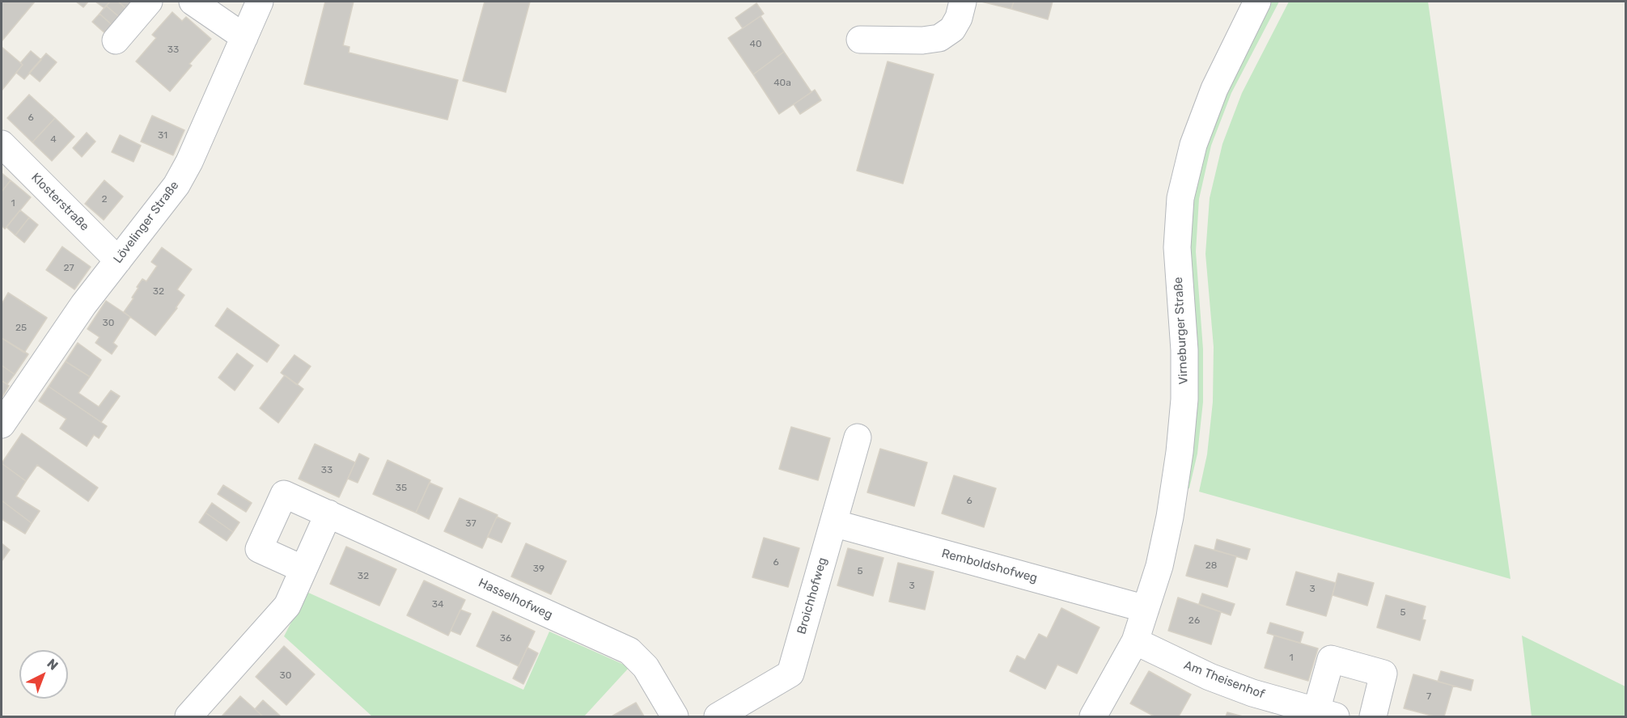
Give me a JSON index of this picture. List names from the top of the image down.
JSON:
{
  "streets": {
    "street": [
      "Klosterstraße",
      "Lövelinger Straße",
      "Virneburger Straße",
      "Remboldshofweg",
      "Broichhofweg",
      "Hasselhofweg",
      "Am Theisenhof"
    ]
  },
  "crossings": [
    ["Klosterstraße", "Lövelinger Straße"],
    ["Virneburger Straße", "Remboldshofweg"],
    ["Virneburger Straße", "Am Theisenhof"],
    ["Remboldshofweg", "Broichhofweg"]
  ],
  "house_numbers": [
    "40",
    "33",
    "40a",
    "6",
    "31",
    "4",
    "2",
    "1",
    "27",
    "32",
    "30",
    "25",
    "33",
    "35",
    "6",
    "37",
    "6",
    "28",
    "39",
    "5",
    "32",
    "3",
    "3",
    "34",
    "5",
    "26",
    "36",
    "1",
    "30",
    "7"
  ],
  "north": "top right"
}
